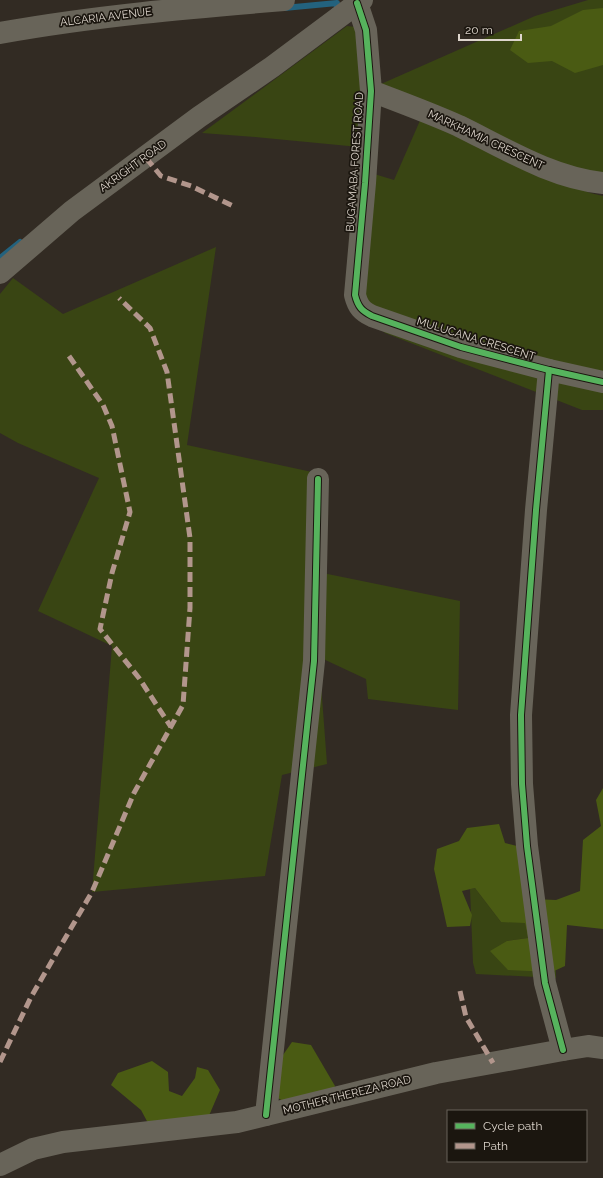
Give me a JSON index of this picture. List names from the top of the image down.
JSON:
{
  "streets": {
    "street": [
      "ALCARIA AVENUE",
      "MARKHAMIA CRESCENT",
      "BUGAMABA FOREST ROAD",
      "AKRIGHT ROAD",
      "MULUCANA CRESCENT",
      "MOTHER THEREZA ROAD"
    ]
  },
  "crossings": [
    ["MARKHAMIA CRESCENT", "BUGAMABA FOREST ROAD"],
    ["BUGAMABA FOREST ROAD", "AKRIGHT ROAD"],
    ["BUGAMABA FOREST ROAD", "MULUCANA CRESCENT"]
  ],
  "legend": ["Cycle path", "Path"],
  "scale_bar": "20 m"
}
